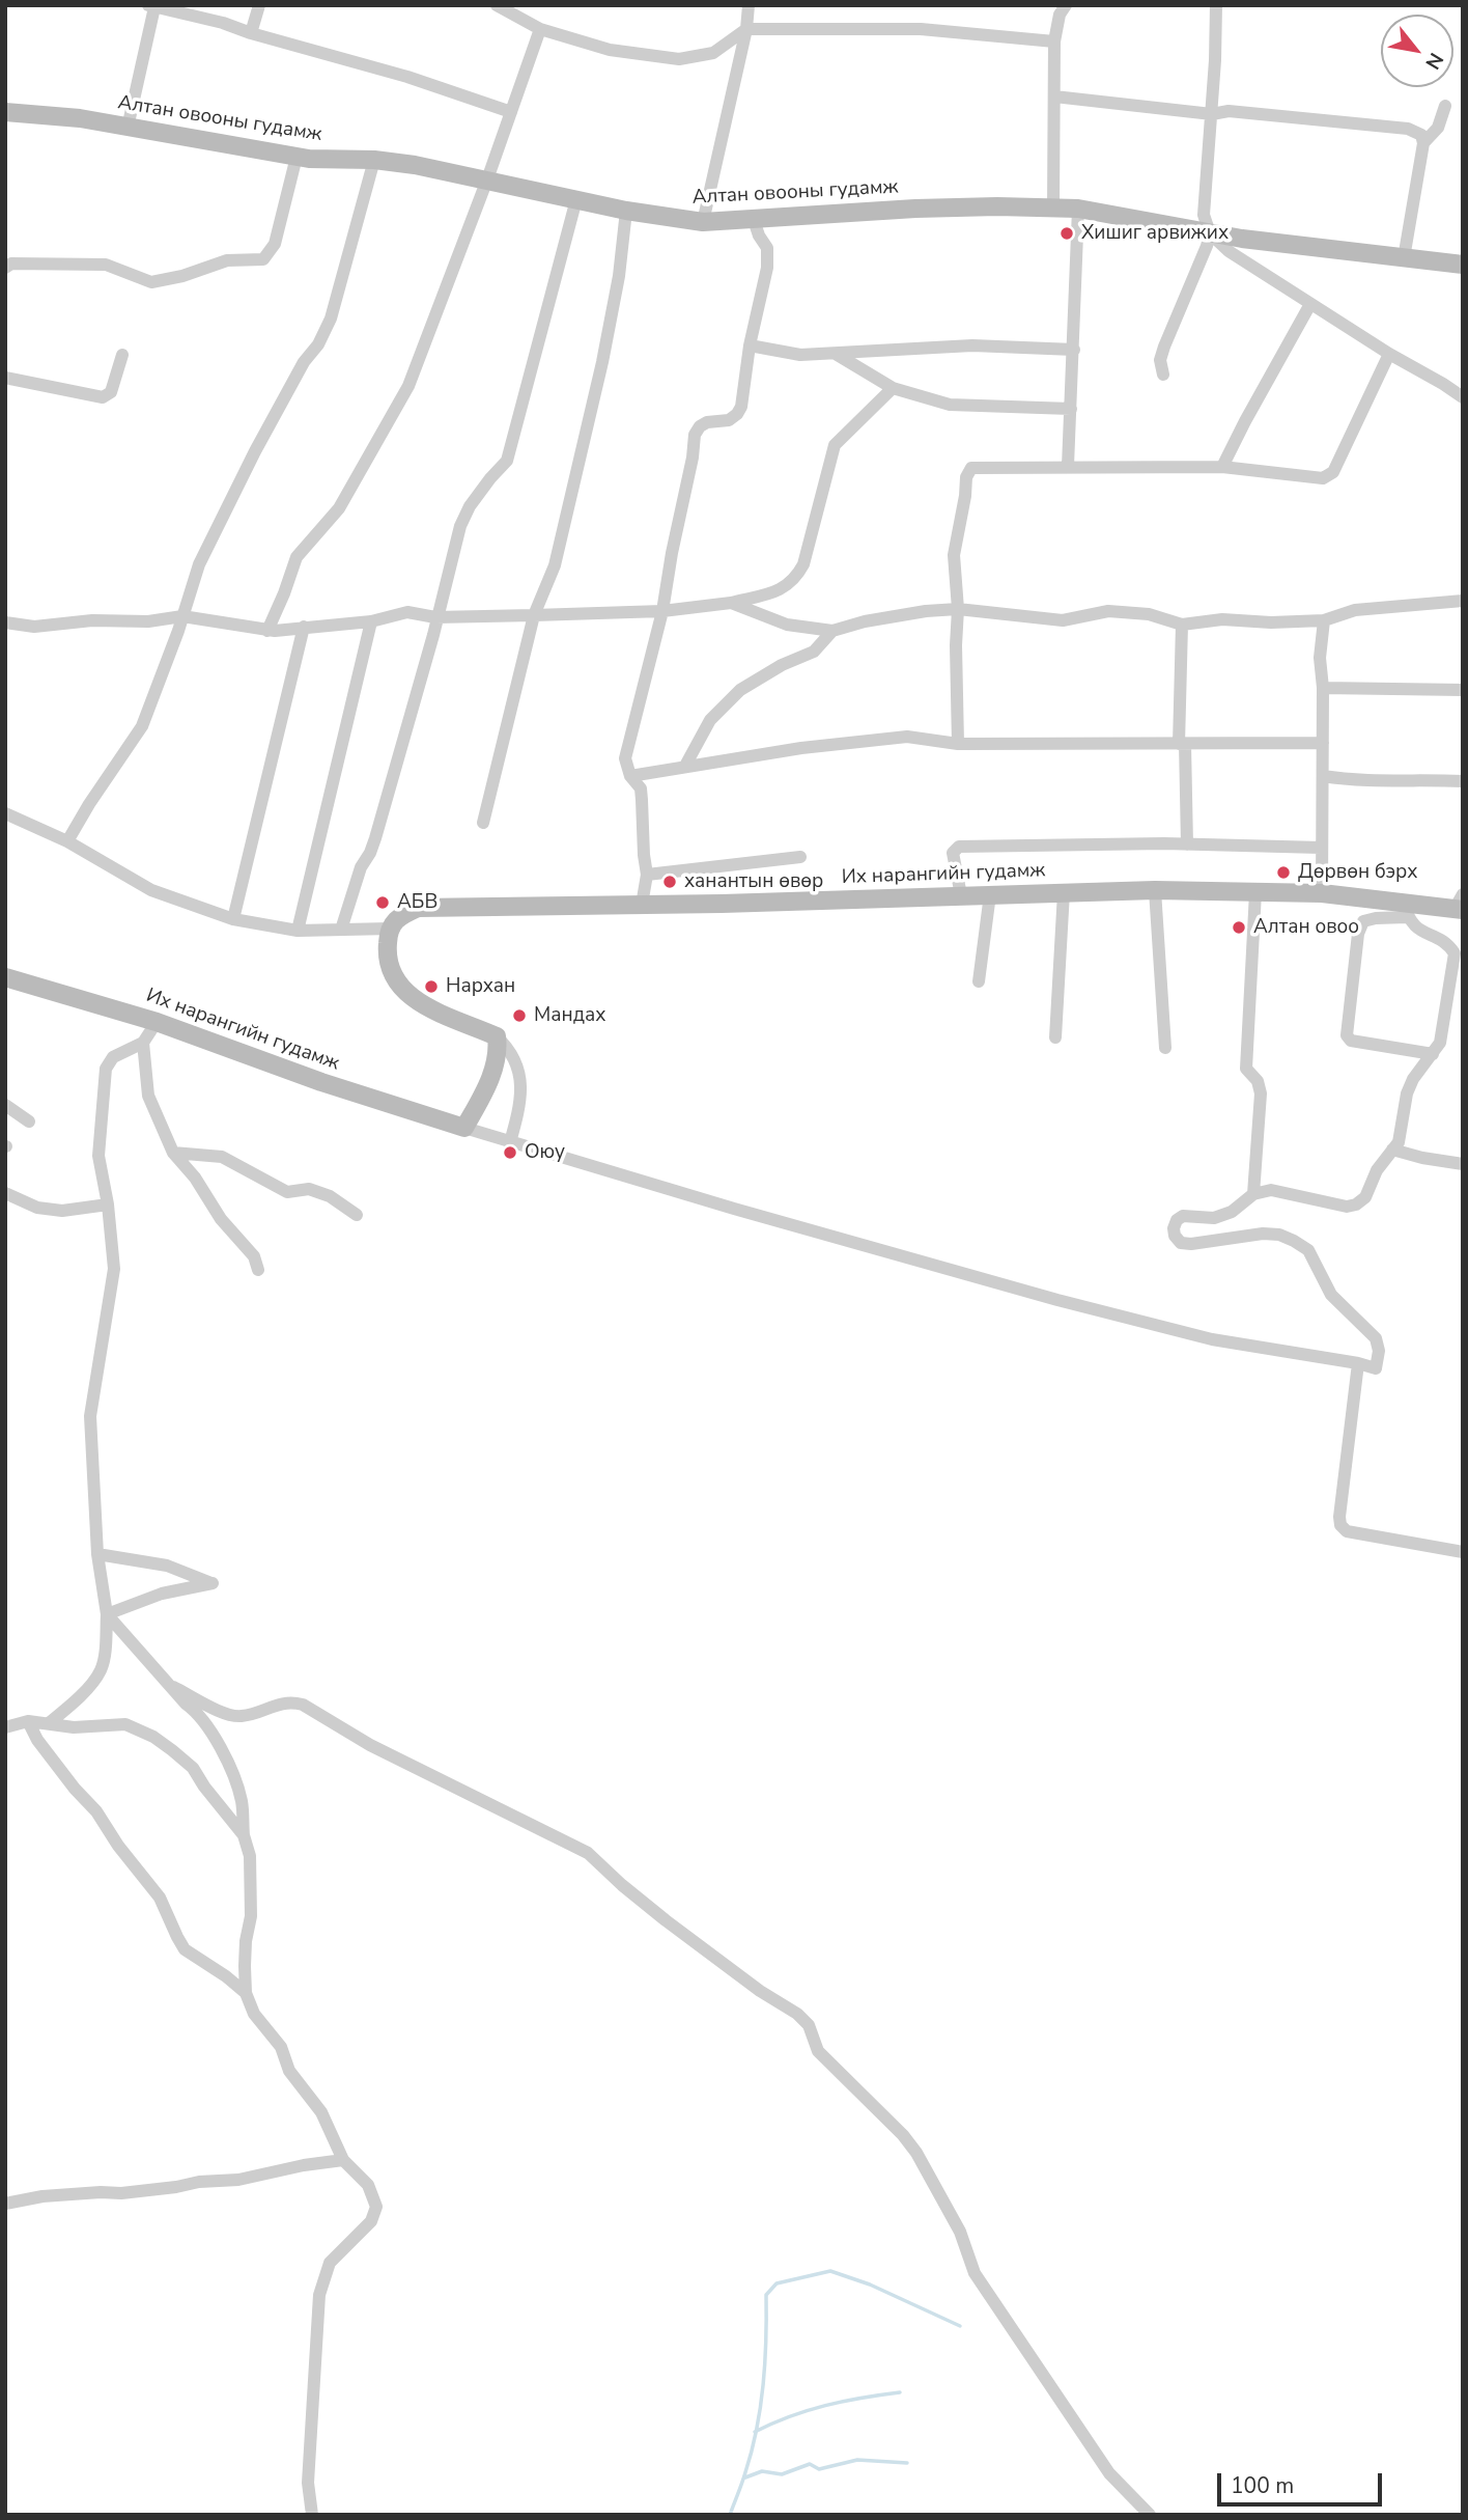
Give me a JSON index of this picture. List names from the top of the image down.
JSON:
{
  "streets": {
    "main road": ["Алтан овооны гудамж", "Их нарангийн гудамж"]
  },
  "places": [
    "Хишиг арвижих",
    "Дөрвөн бэрх",
    "ханантын өвөр",
    "АБВ",
    "Алтан овоо",
    "Нархан",
    "Мандах",
    "Оюу"
  ],
  "scale_bar": "100 m",
  "north": "bottom right"
}
